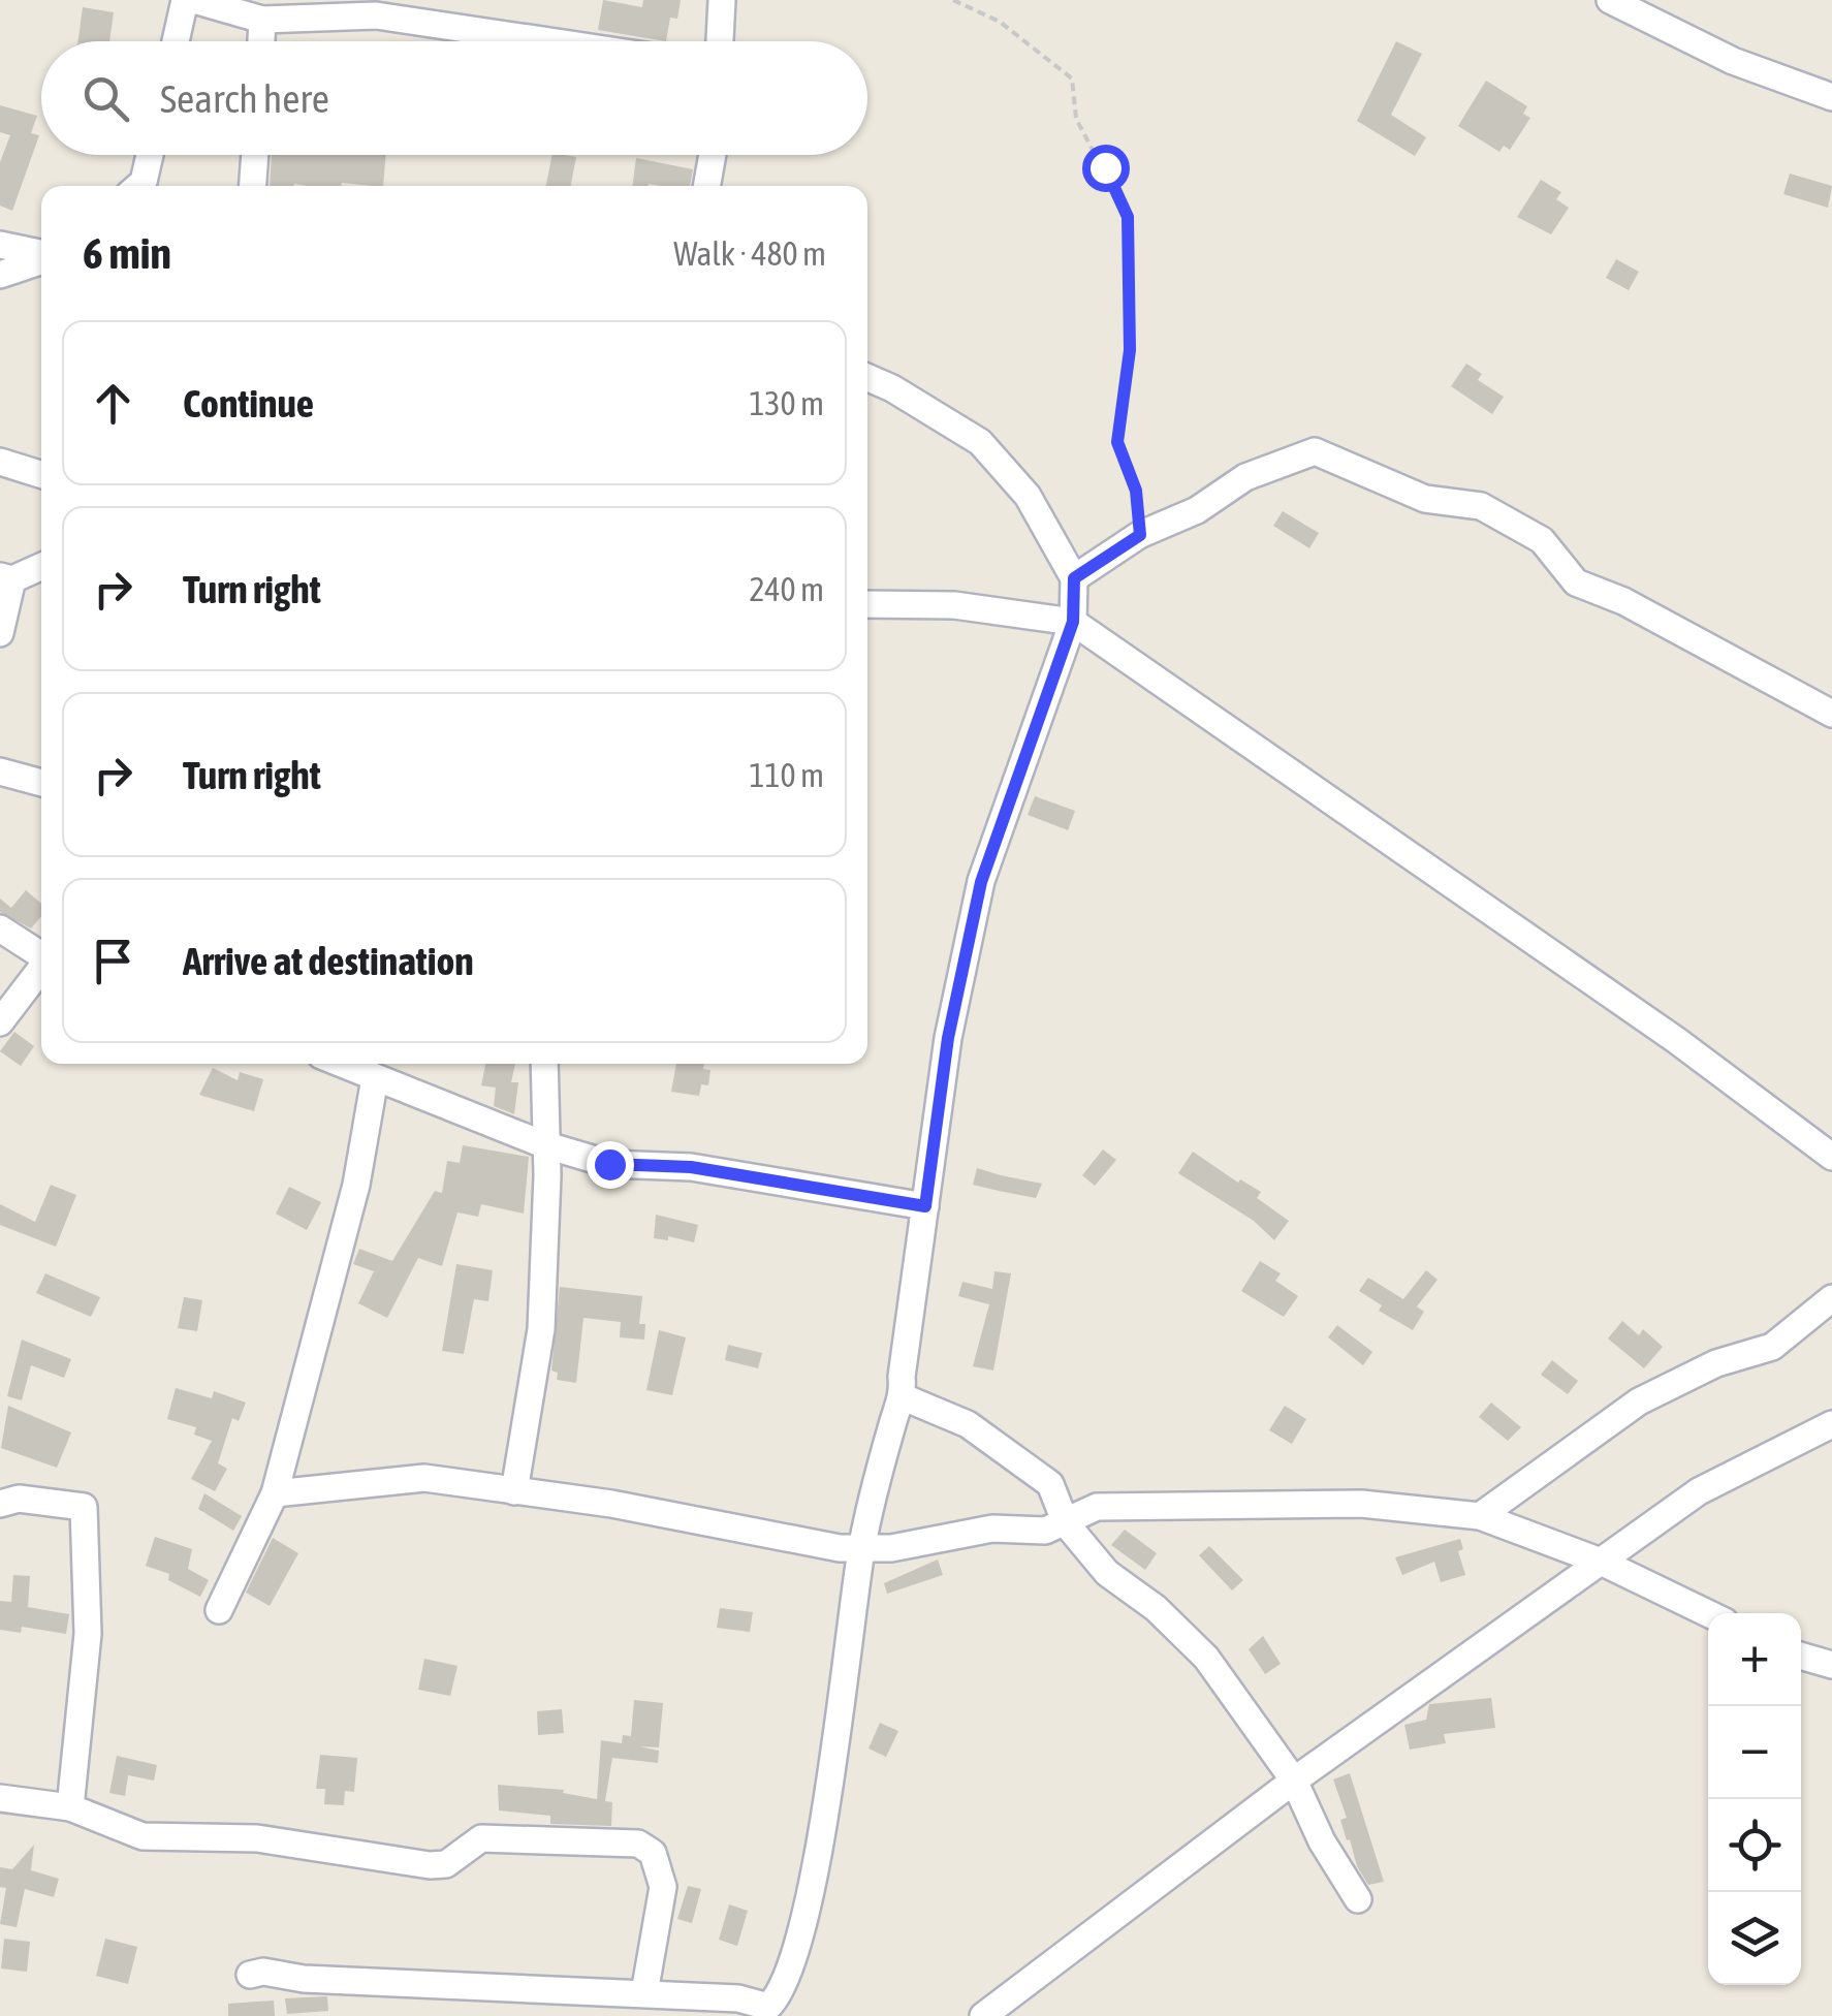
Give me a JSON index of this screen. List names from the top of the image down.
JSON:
{
  "page": {
    "search": "Search here",
    "heading": ["6 min", "Walk · 480 m"],
    "list": [
      ["Continue", "130 m"],
      ["Turn right", "240 m"],
      ["Turn right", "110 m"],
      "Arrive at destination"
    ],
    "map_buttons": ["+", "−"]
  }
}
